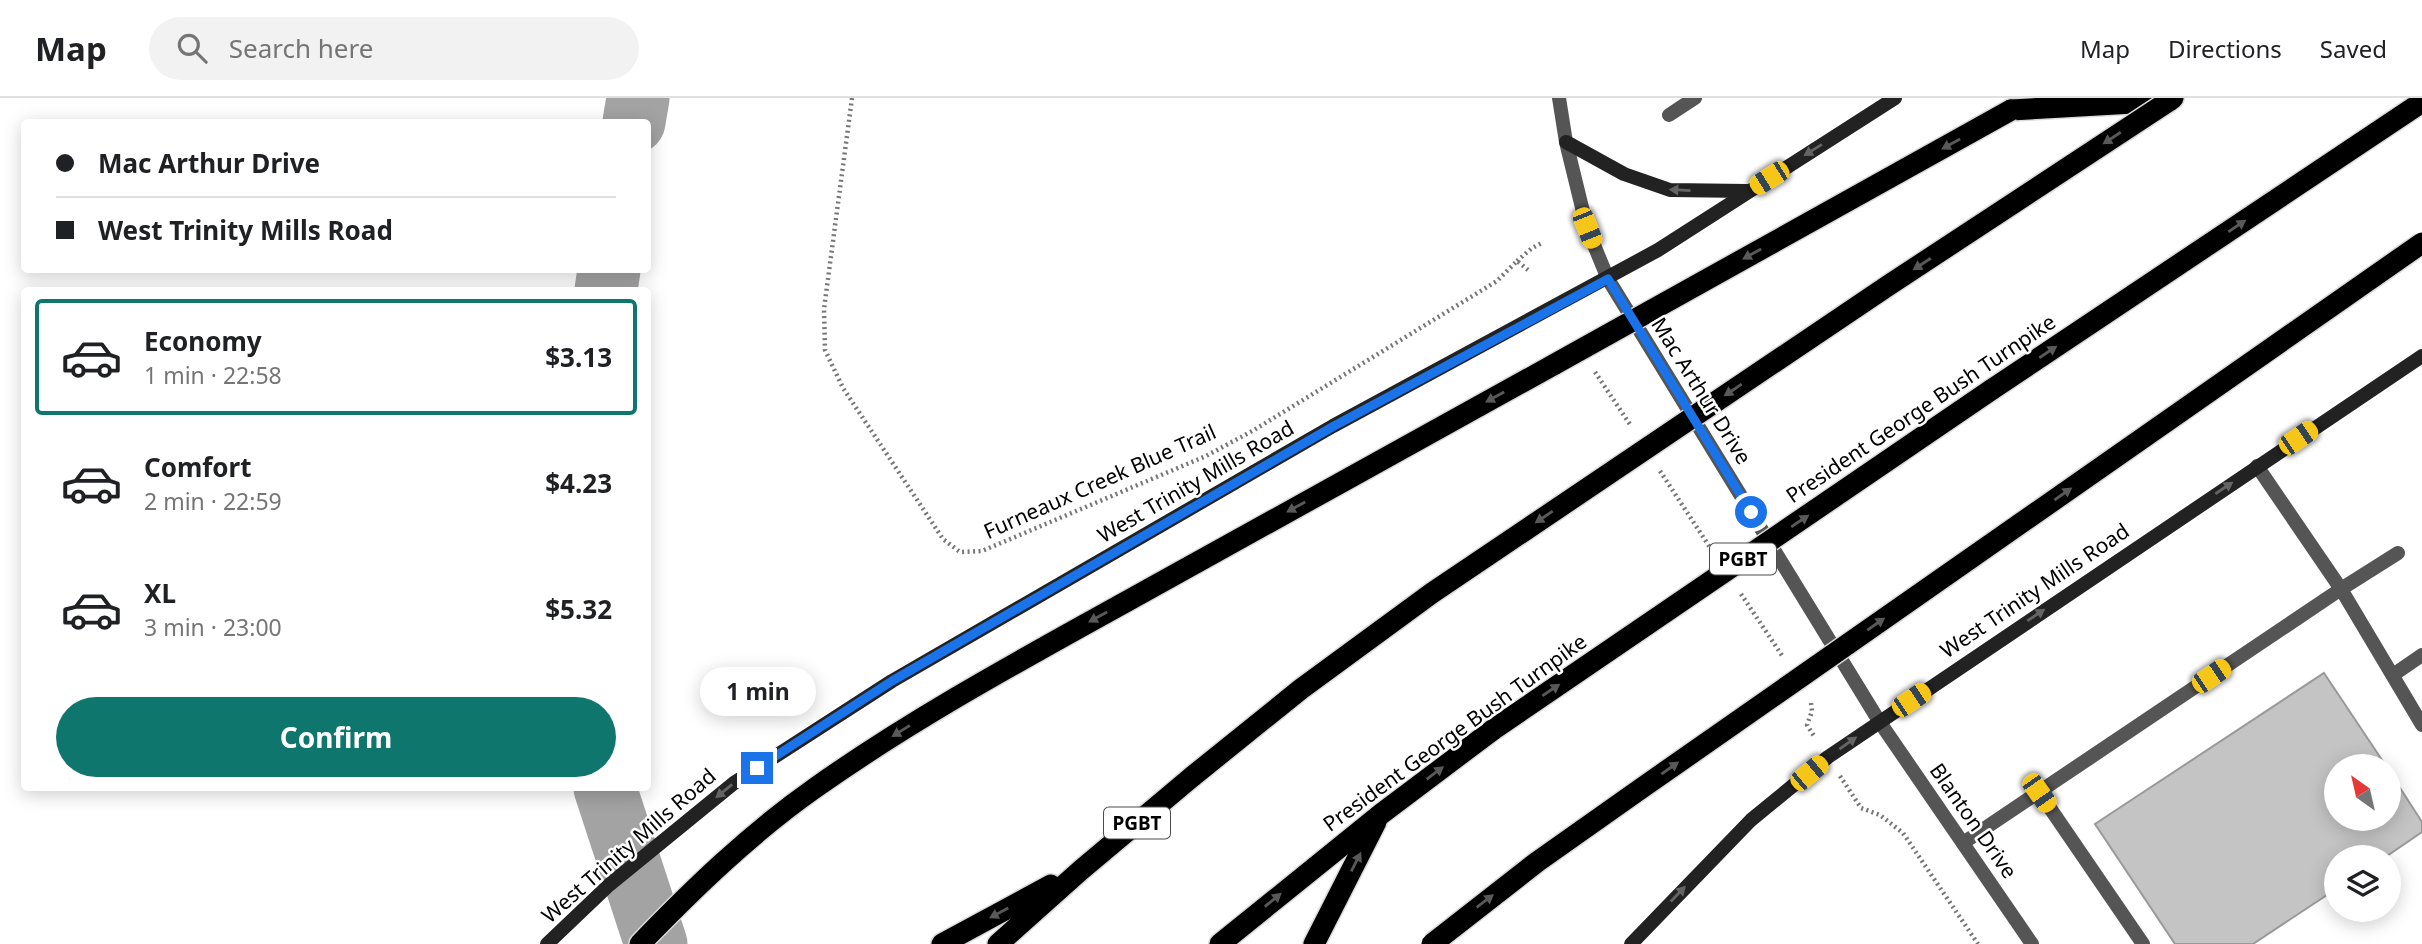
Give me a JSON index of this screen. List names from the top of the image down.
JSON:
{
  "streets": {
    "highway": ["President George Bush Turnpike", "PGBT"],
    "main road": ["West Trinity Mills Road"],
    "street": ["Mac Arthur Drive", "Blanton Drive"],
    "path": ["Furneaux Creek Blue Trail"]
  },
  "crossings": [
    ["Mac Arthur Drive", "West Trinity Mills Road"],
    ["Mac Arthur Drive", "Blanton Drive"],
    ["West Trinity Mills Road", "Blanton Drive"]
  ],
  "north": "top left",
  "page": {
    "header": "Map",
    "search": "Search here",
    "nav": ["Map", "Directions", "Saved"],
    "banner": ["Mac Arthur Drive", "West Trinity Mills Road"],
    "list": [
      {
        "name": "Economy",
        "note": "1 min · 22:58",
        "value": "$3.13"
      },
      {
        "name": "Comfort",
        "note": "2 min · 22:59",
        "value": "$4.23"
      },
      {
        "name": "XL",
        "note": "3 min · 23:00",
        "value": "$5.32"
      }
    ],
    "bubble": "1 min",
    "buttons": "Confirm"
  }
}
